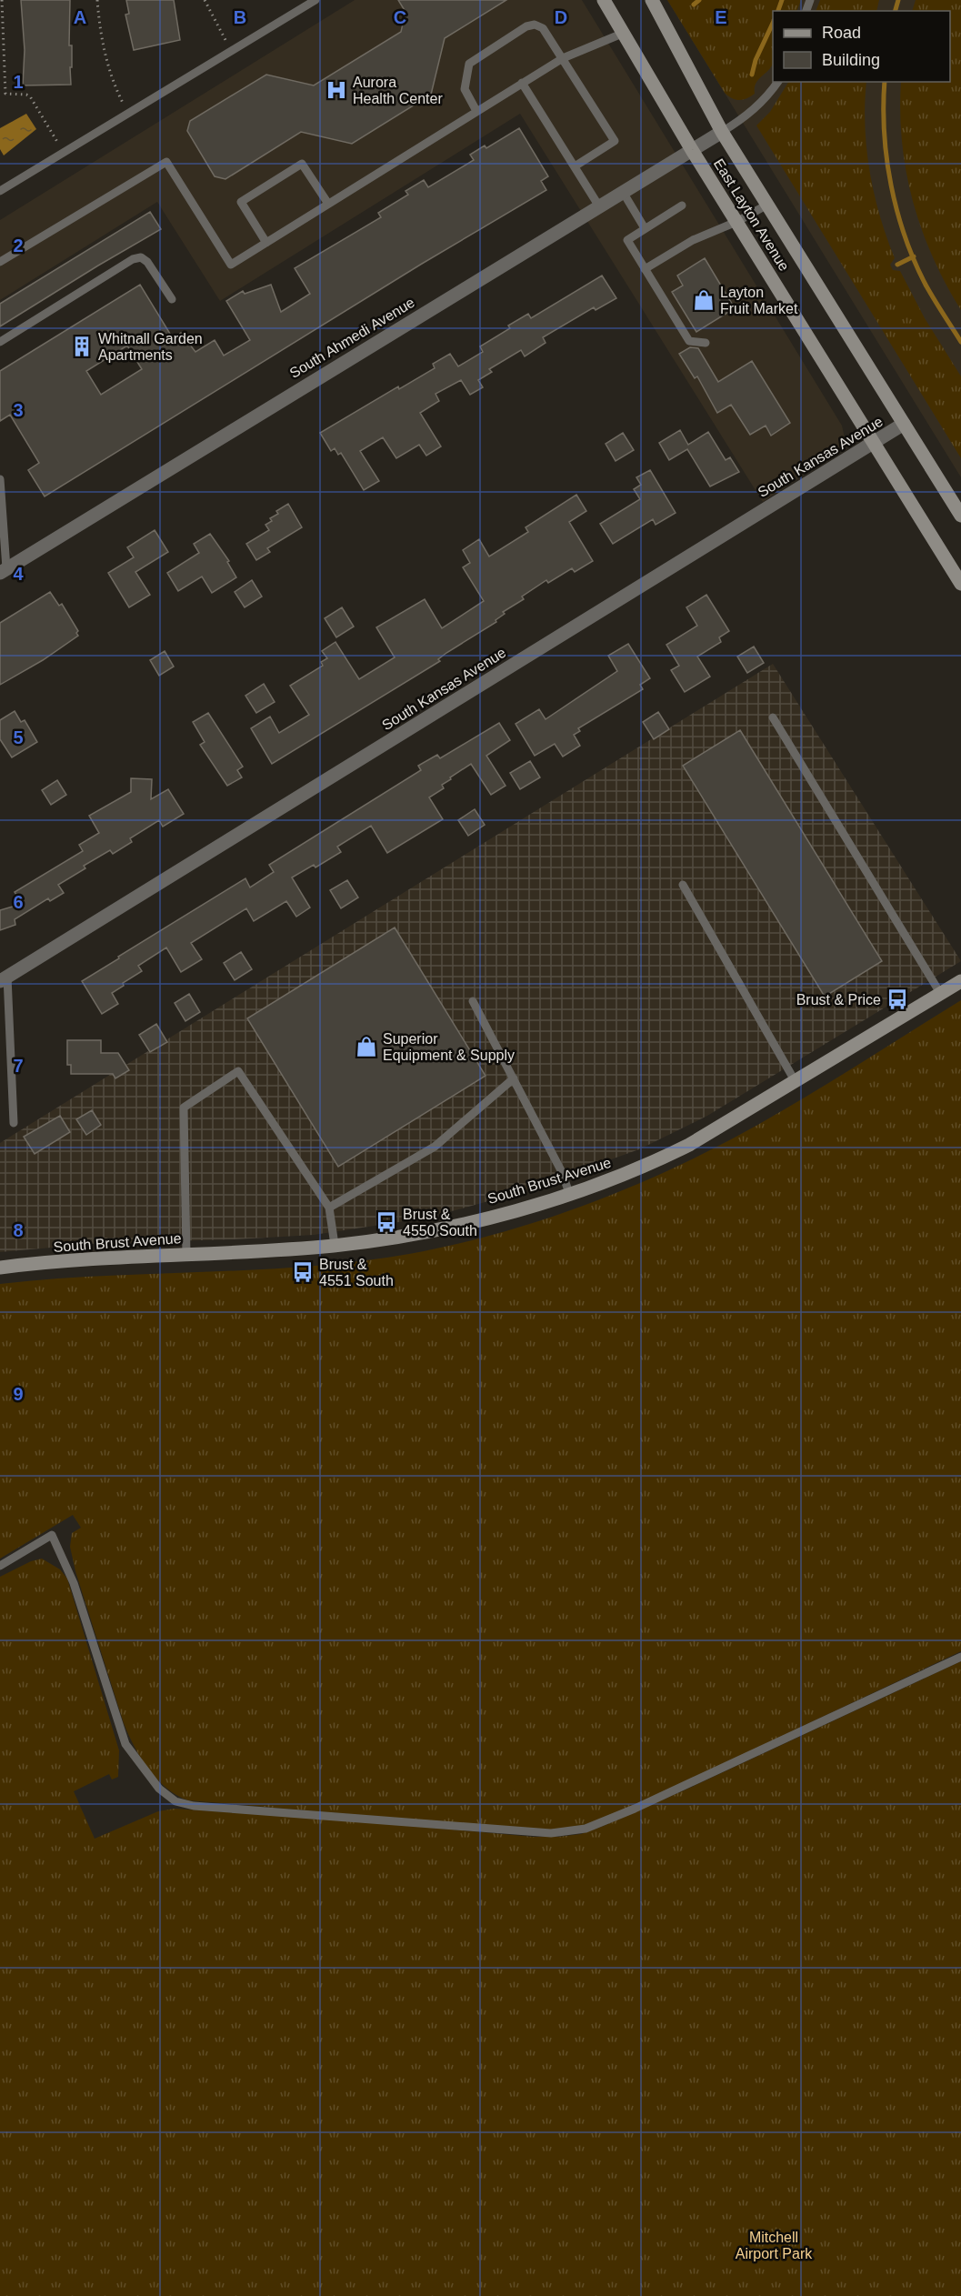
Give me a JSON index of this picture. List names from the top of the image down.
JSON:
{
  "streets": {
    "main road": ["East Layton Avenue", "South Brust Avenue"],
    "street": ["South Ahmedi Avenue", "South Kansas Avenue"]
  },
  "crossings": [
    ["East Layton Avenue", "South Ahmedi Avenue"],
    ["East Layton Avenue", "South Kansas Avenue"]
  ],
  "parks": ["Mitchell Airport Park"],
  "places": {
    "hospital": ["Aurora Health Center"],
    "shop": ["Layton Fruit Market", "Superior Equipment & Supply"],
    "building": ["Whitnall Garden Apartments"],
    "bus stop": ["Brust & Price", "Brust & 4550 South", "Brust & 4551 South"]
  },
  "legend": ["Road", "Building"],
  "grid": {
    "columns": [
      "A",
      "B",
      "C",
      "D",
      "E"
    ],
    "rows": [
      "1",
      "2",
      "3",
      "4",
      "5",
      "6",
      "7",
      "8",
      "9"
    ]
  }
}
